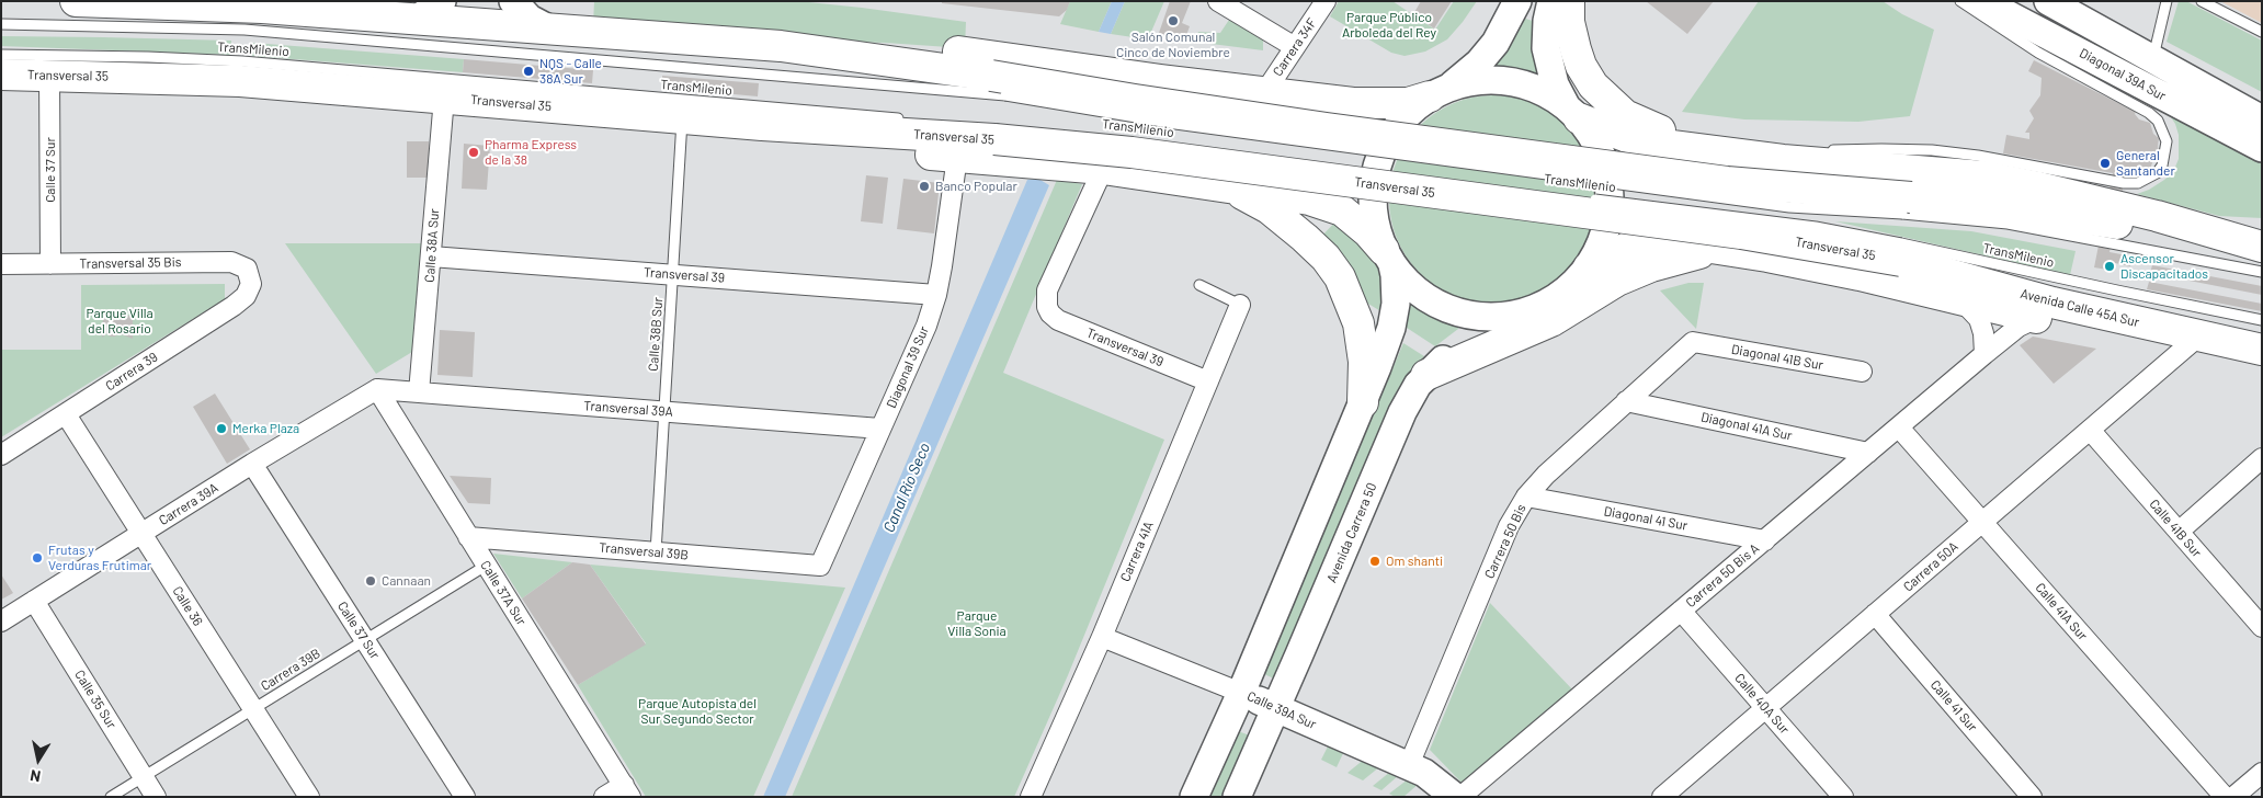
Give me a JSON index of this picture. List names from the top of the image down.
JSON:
{
  "streets": {
    "highway": ["Transversal 35", "Avenida Calle 45A Sur"],
    "main road": ["Diagonal 39A Sur", "Avenida Carrera 50", "Calle 39A Sur"],
    "street": [
      "Carrera 34F",
      "Calle 37 Sur",
      "Calle 38A Sur",
      "Transversal 35 Bis",
      "Transversal 39",
      "Diagonal 41B Sur",
      "Diagonal 39 Sur",
      "Carrera 39",
      "Transversal 39A",
      "Diagonal 41A Sur",
      "Carrera 39A",
      "Diagonal 41 Sur",
      "Calle 41B Sur",
      "Carrera 50 Bis",
      "Transversal 39B",
      "Carrera 41A",
      "Carrera 50A",
      "Carrera 50 Bis A",
      "Calle 37A Sur",
      "Calle 36",
      "Calle 41A Sur",
      "Calle 35 Sur",
      "Calle 40A Sur",
      "Calle 41 Sur"
    ],
    "lane": ["TransMilenio", "Calle 38B Sur", "Carrera 39B"]
  },
  "crossings": [
    ["TransMilenio", "Transversal 35"],
    ["TransMilenio", "Avenida Calle 45A Sur"],
    ["Transversal 35", "Calle 37 Sur"],
    ["Transversal 35", "Calle 38A Sur"],
    ["Transversal 35", "Avenida Calle 45A Sur"],
    ["Transversal 35", "Calle 38B Sur"],
    ["Calle 37 Sur", "Transversal 35 Bis"],
    ["Calle 37 Sur", "Carrera 39A"],
    ["Calle 37 Sur", "Carrera 39B"],
    ["Calle 38A Sur", "Transversal 39"],
    ["Calle 38A Sur", "Transversal 39A"],
    ["Transversal 35 Bis", "Carrera 39"],
    ["Transversal 39", "Calle 38B Sur"],
    ["Transversal 39", "Diagonal 39 Sur"],
    ["Transversal 39", "Carrera 41A"],
    ["Avenida Calle 45A Sur", "Carrera 50A"],
    ["Avenida Calle 45A Sur", "Carrera 50 Bis A"],
    ["Calle 38B Sur", "Transversal 39A"],
    ["Calle 38B Sur", "Transversal 39B"],
    ["Diagonal 41B Sur", "Carrera 50 Bis"],
    ["Diagonal 39 Sur", "Transversal 39A"],
    ["Diagonal 39 Sur", "Transversal 39B"],
    ["Carrera 39", "Calle 36"],
    ["Transversal 39A", "Carrera 39A"],
    ["Transversal 39A", "Calle 37A Sur"],
    ["Diagonal 41A Sur", "Carrera 50 Bis"],
    ["Diagonal 41A Sur", "Carrera 50 Bis A"],
    ["Carrera 39A", "Calle 37A Sur"],
    ["Carrera 39A", "Calle 36"],
    ["Carrera 39A", "Calle 35 Sur"],
    ["Diagonal 41 Sur", "Carrera 50 Bis"],
    ["Diagonal 41 Sur", "Carrera 50 Bis A"],
    ["Calle 41B Sur", "Carrera 50A"],
    ["Avenida Carrera 50", "Calle 39A Sur"],
    ["Carrera 50 Bis", "Calle 39A Sur"],
    ["Transversal 39B", "Calle 37A Sur"],
    ["Carrera 41A", "Calle 39A Sur"],
    ["Carrera 50A", "Calle 41A Sur"],
    ["Carrera 50A", "Calle 40A Sur"],
    ["Carrera 50A", "Calle 41 Sur"],
    ["Carrera 50 Bis A", "Calle 41A Sur"],
    ["Carrera 50 Bis A", "Calle 40A Sur"],
    ["Calle 37A Sur", "Carrera 39B"],
    ["Calle 36", "Carrera 39B"],
    ["Carrera 39B", "Calle 35 Sur"]
  ],
  "water": ["Canal Río Seco"],
  "parks": [
    "Parque Público Arboleda del Rey",
    "Parque Villa del Rosario",
    "Parque Villa Sonia",
    "Parque Autopista del Sur Segundo Sector"
  ],
  "places": [
    "Salón Comunal Cinco de Noviembre",
    "NQS - Calle 38A Sur",
    "Pharma Express de la 38",
    "General Santander",
    "Banco Popular",
    "Ascensor Discapacitados",
    "Merka Plaza",
    "Frutas y Verduras Frutimar",
    "Om shanti",
    "Cannaan"
  ],
  "north": "bottom"
}
